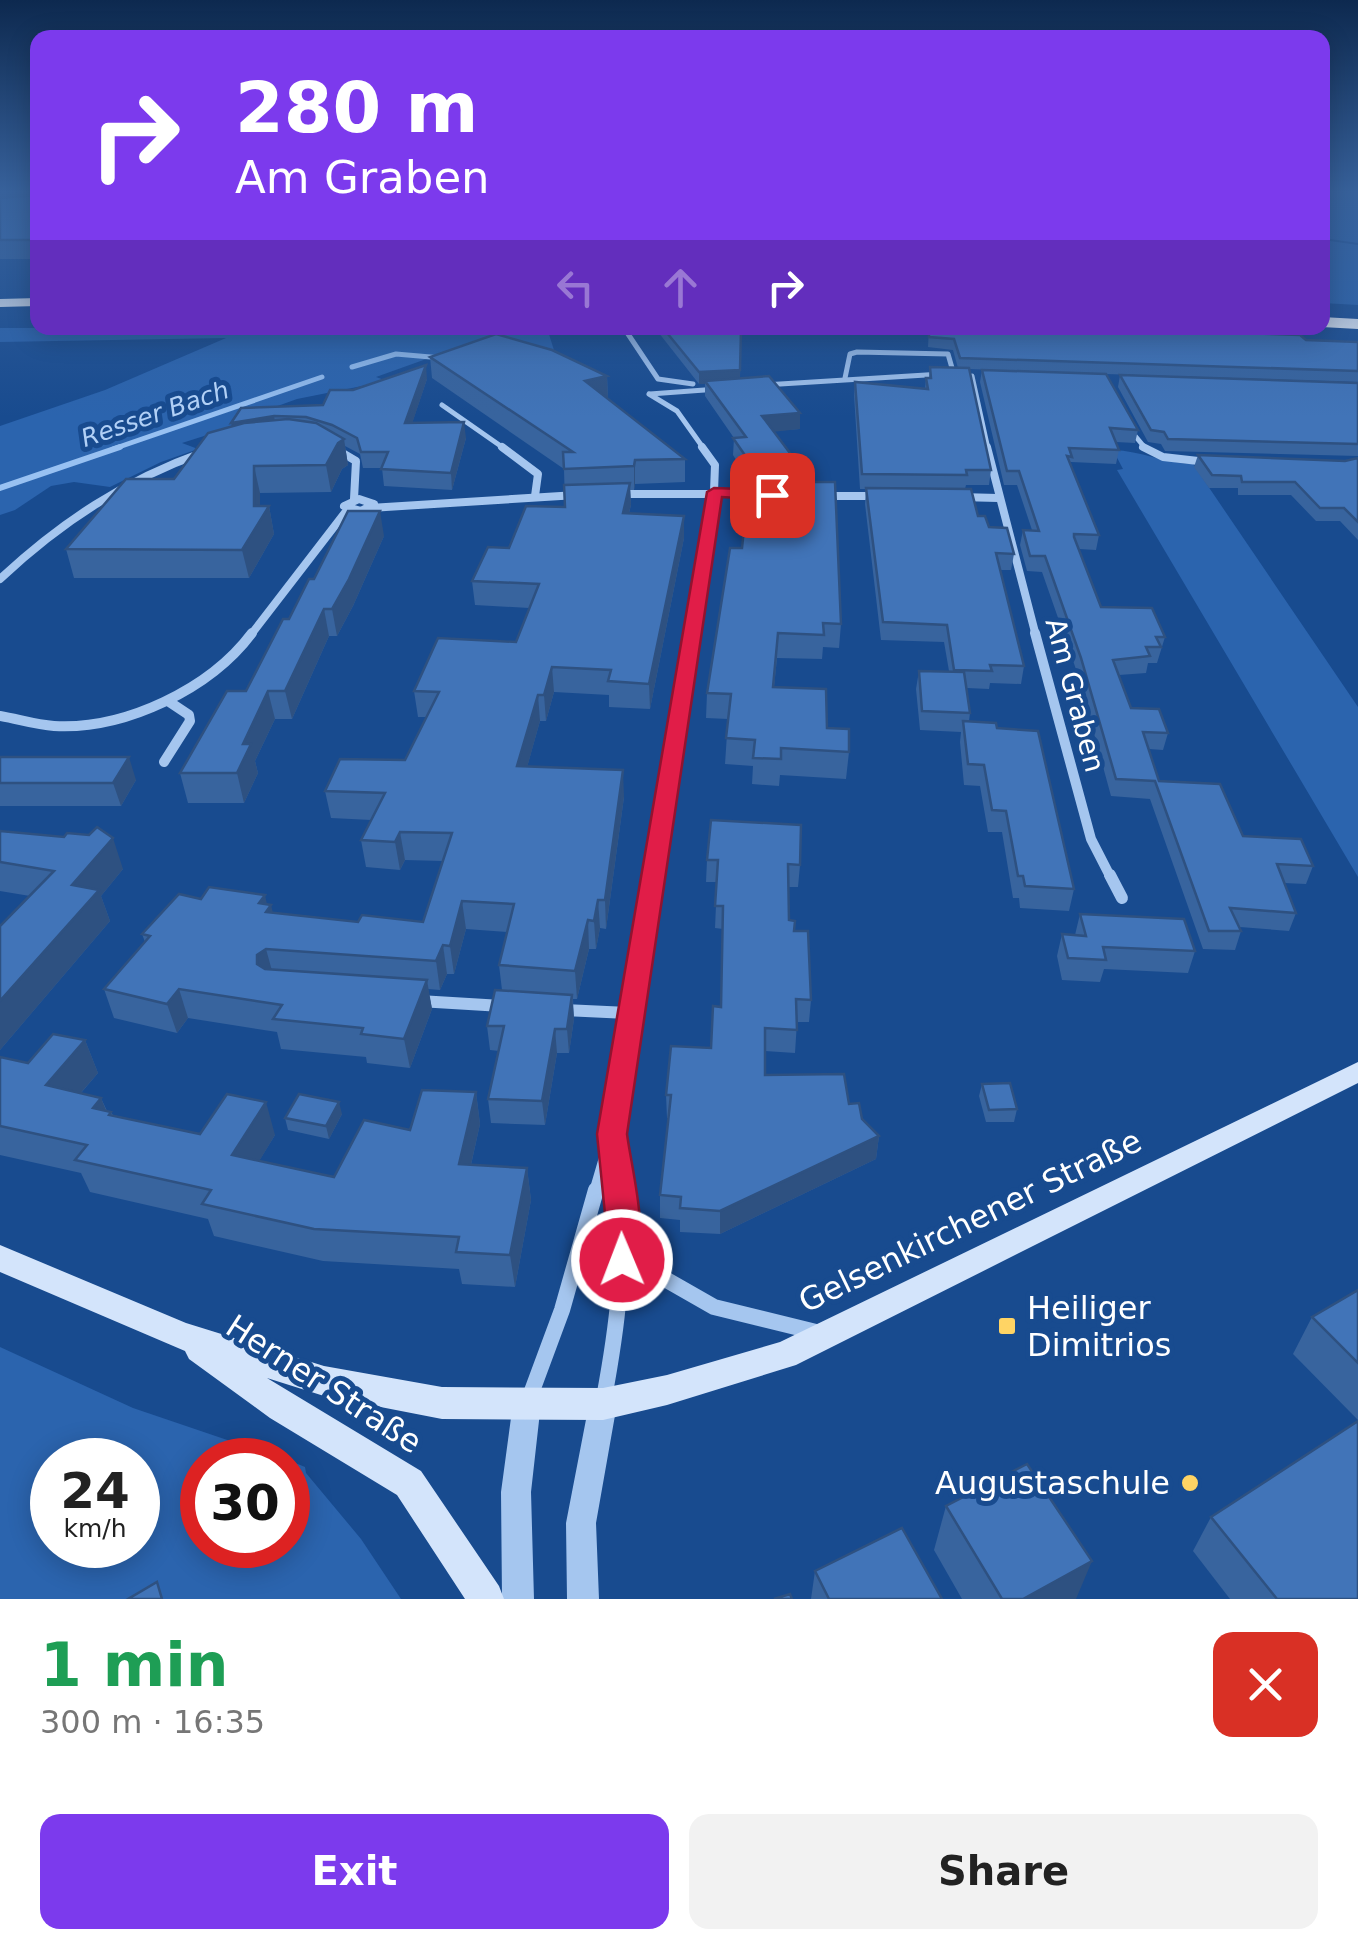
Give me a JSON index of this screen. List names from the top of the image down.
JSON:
{
  "streets": {
    "main road": ["Gelsenkirchener Straße", "Herner Straße"],
    "street": ["Am Graben"]
  },
  "crossings": [
    ["Gelsenkirchener Straße", "Herner Straße"]
  ],
  "water": ["Resser Bach"],
  "places": {
    "transit": ["Heiliger Dimitrios"],
    "other": ["Augustaschule"]
  },
  "page": {
    "turn": ["280 m", "Am Graben"],
    "speed": "24 km/h",
    "limit": "30",
    "heading": ["1 min", "300 m · 16:35"],
    "buttons": ["Exit", "Share"]
  }
}
